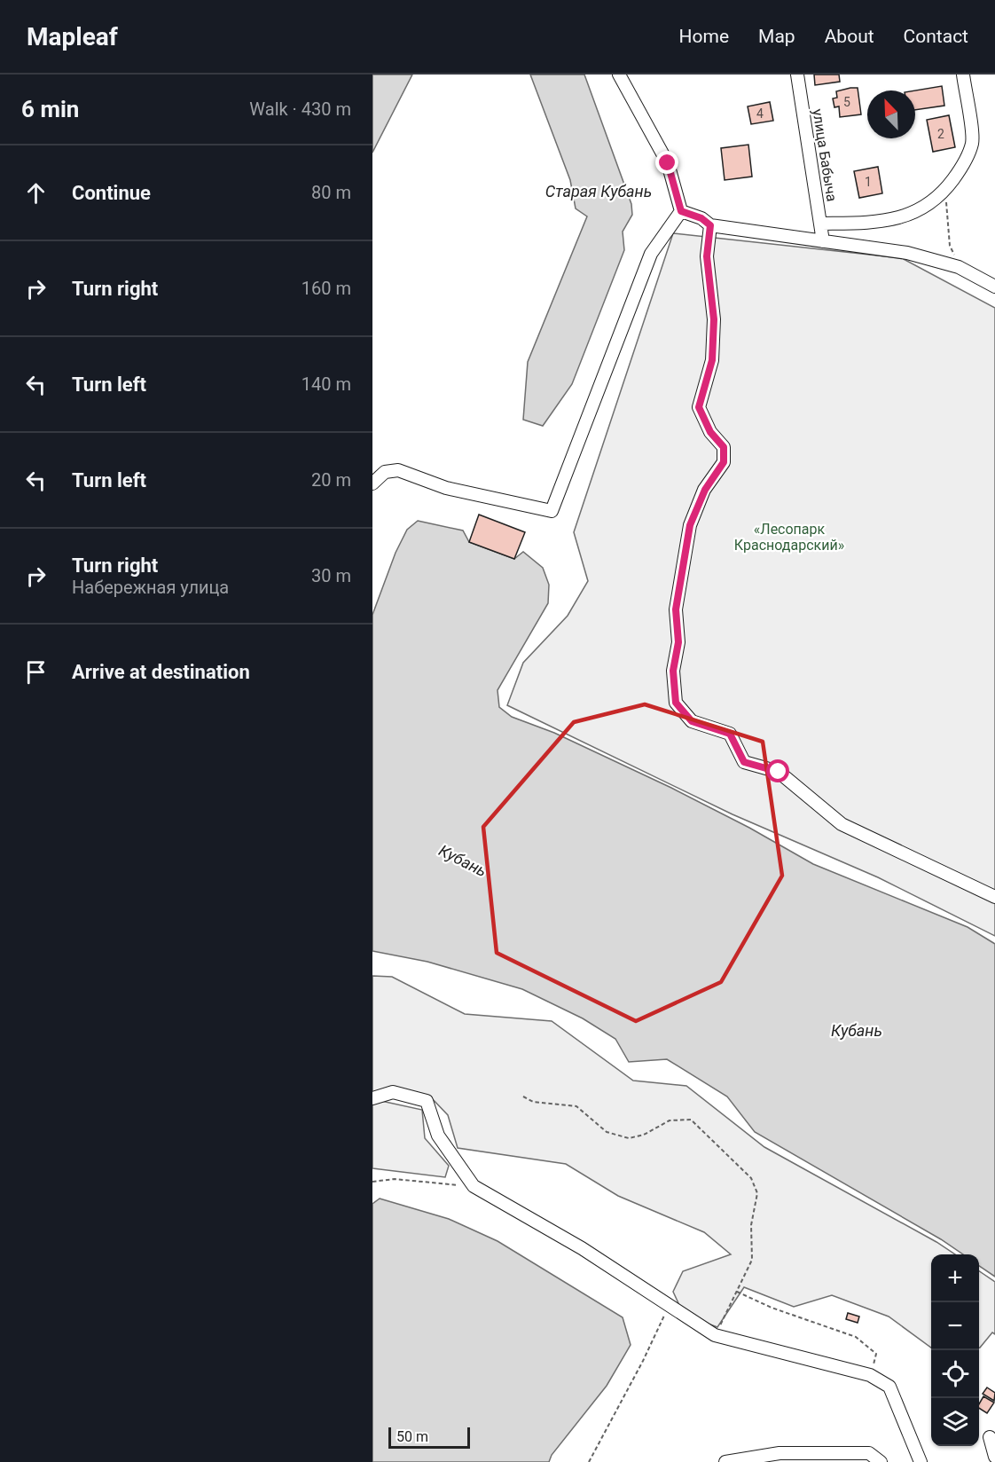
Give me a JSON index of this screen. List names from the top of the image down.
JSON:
{
  "streets": {
    "street": ["улица Бабыча"]
  },
  "water": ["Старая Кубань", "Кубань"],
  "parks": ["«Лесопарк Краснодарский»"],
  "house_numbers": [
    "5",
    "4",
    "2",
    "1"
  ],
  "scale_bar": "50 m",
  "north": "top left",
  "page": {
    "header": "Mapleaf",
    "nav": [
      "Home",
      "Map",
      "About",
      "Contact"
    ],
    "heading": ["6 min", "Walk · 430 m"],
    "list": [
      ["Continue", "80 m"],
      ["Turn right", "160 m"],
      ["Turn left", "140 m"],
      ["Turn left", "20 m"],
      ["Turn right", "Набережная улица", "30 m"],
      "Arrive at destination"
    ],
    "map_buttons": ["+", "−"],
    "scale": "50 m"
  }
}
